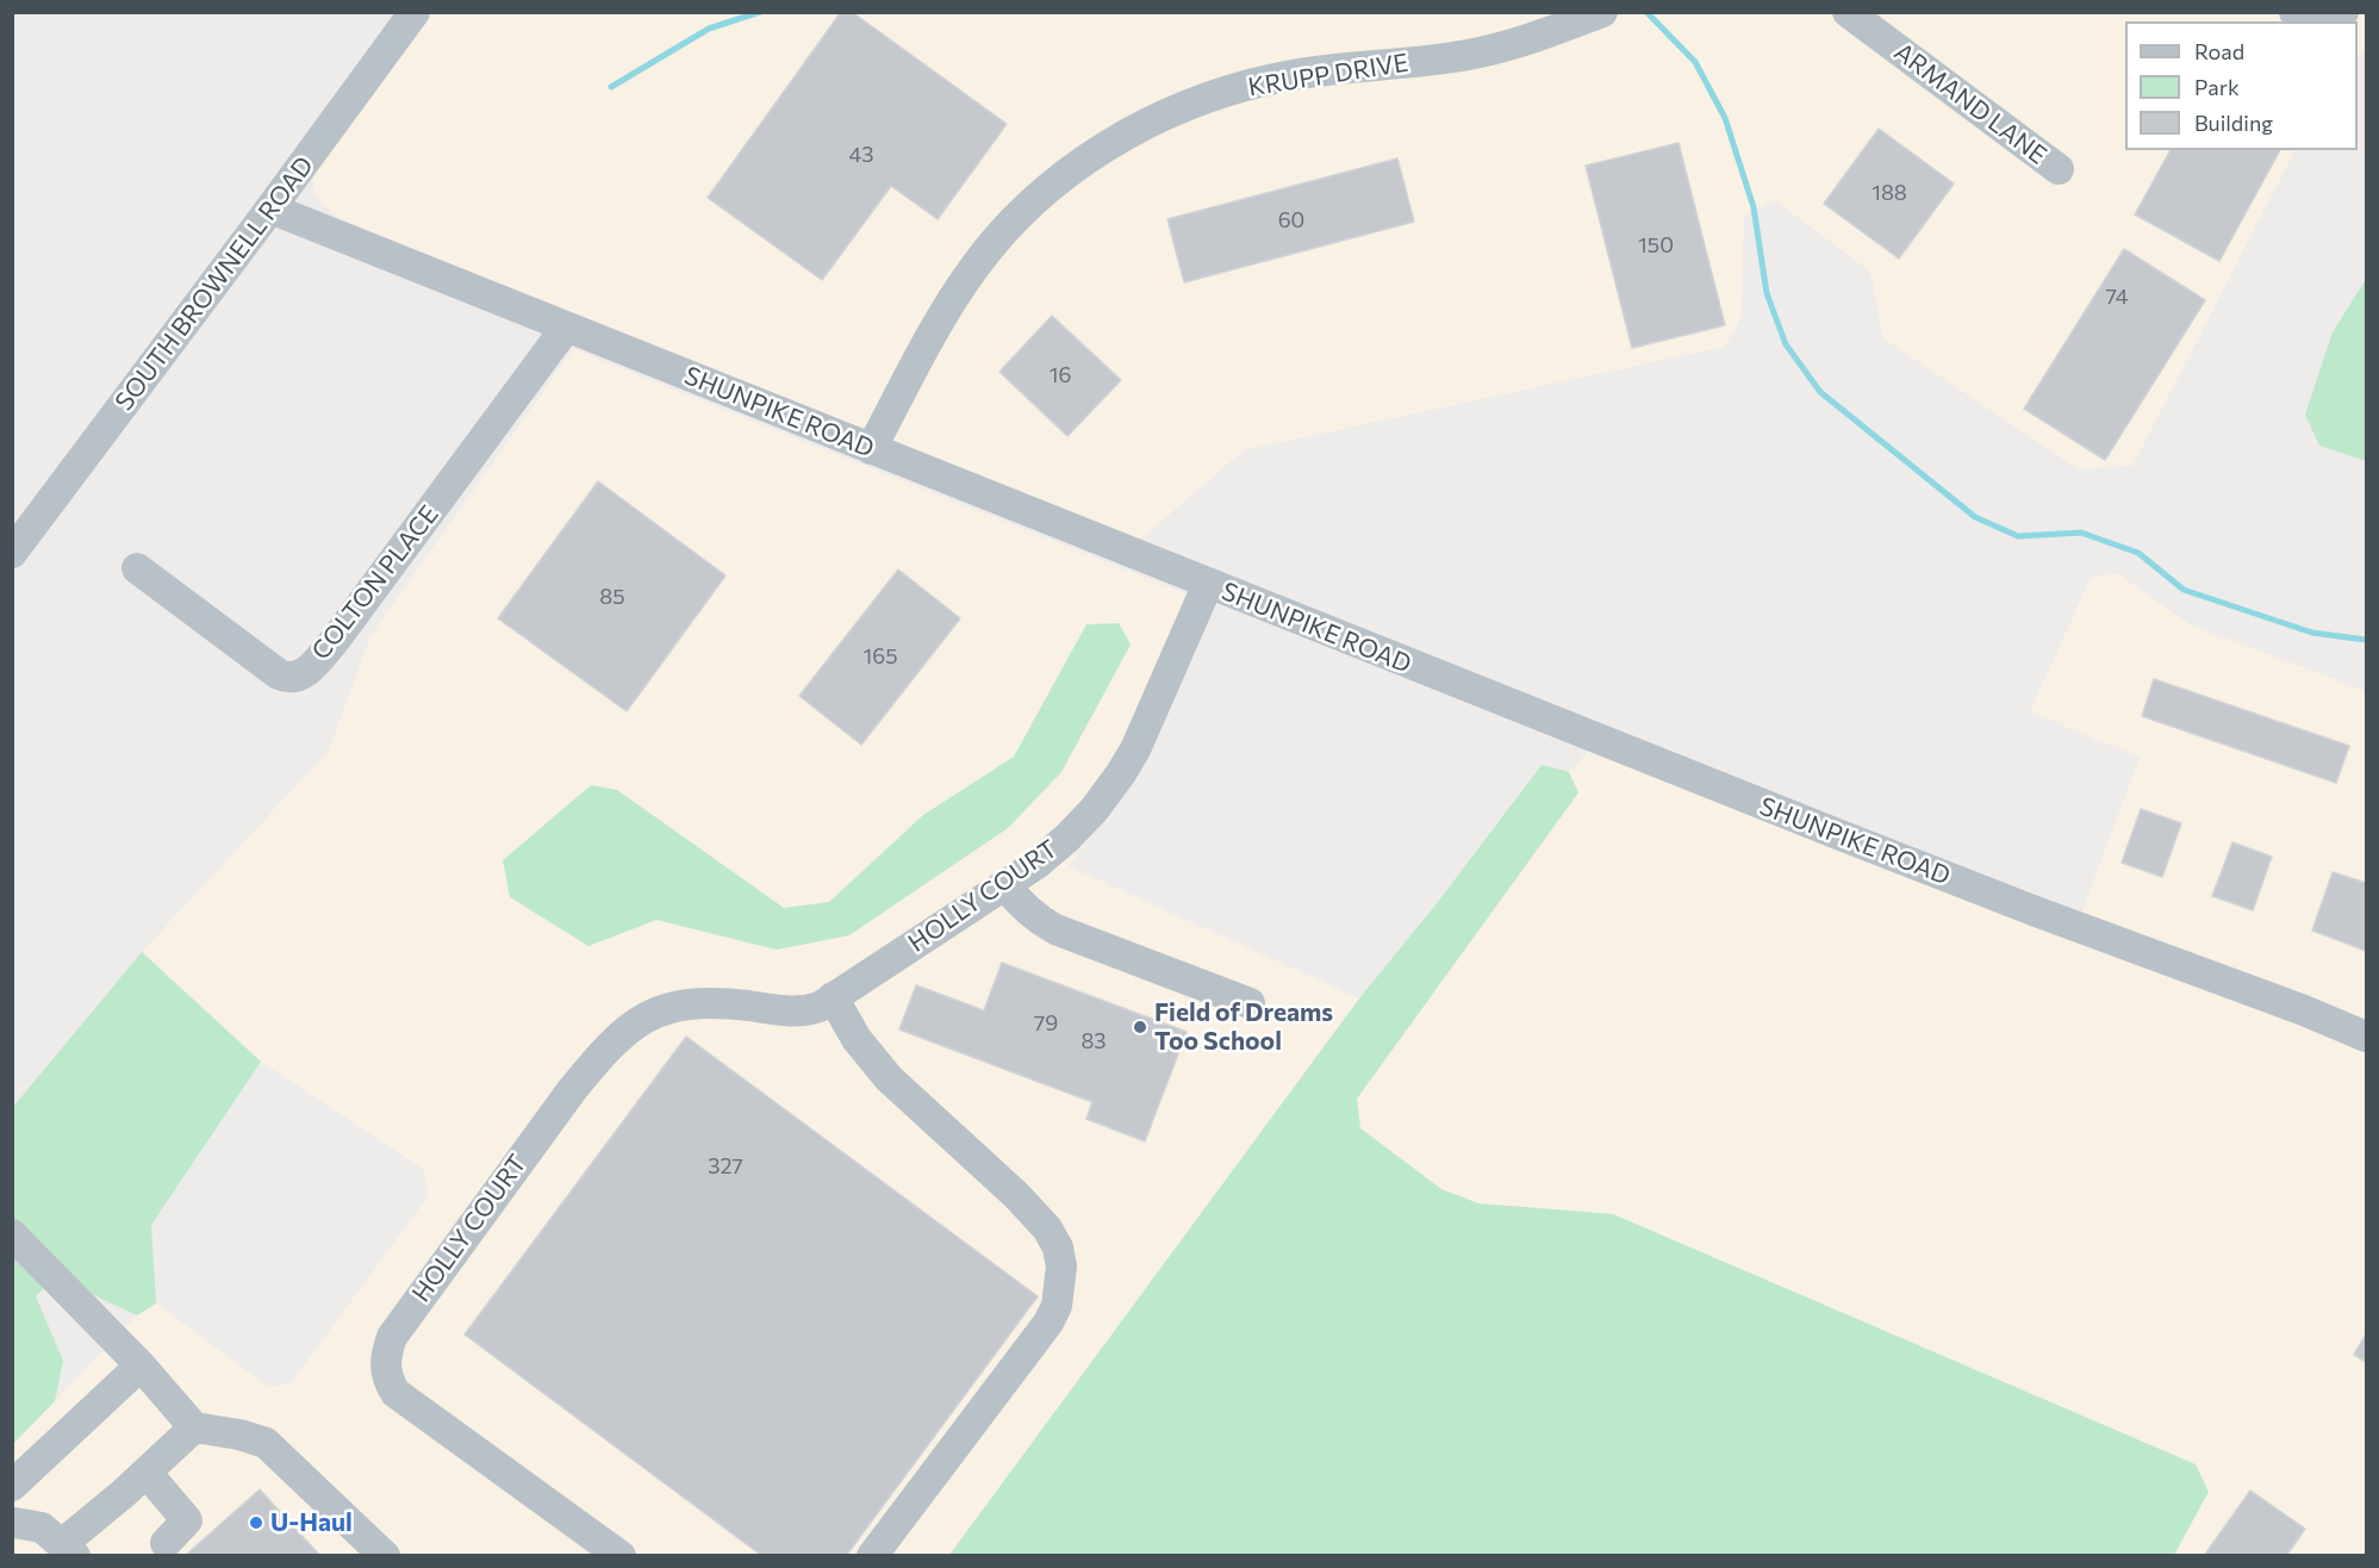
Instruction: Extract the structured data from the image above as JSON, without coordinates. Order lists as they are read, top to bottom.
{
  "streets": {
    "street": [
      "KRUPP DRIVE",
      "ARMAND LANE",
      "SOUTH BROWNELL ROAD",
      "SHUNPIKE ROAD",
      "COLTON PLACE",
      "HOLLY COURT"
    ]
  },
  "crossings": [
    ["KRUPP DRIVE", "SHUNPIKE ROAD"],
    ["SOUTH BROWNELL ROAD", "SHUNPIKE ROAD"],
    ["SHUNPIKE ROAD", "COLTON PLACE"],
    ["SHUNPIKE ROAD", "HOLLY COURT"]
  ],
  "places": ["Field of Dreams Too School", "U-Haul"],
  "house_numbers": [
    "43",
    "188",
    "60",
    "150",
    "74",
    "16",
    "85",
    "165",
    "79",
    "83",
    "327"
  ],
  "legend": ["Road", "Park", "Building"]
}
